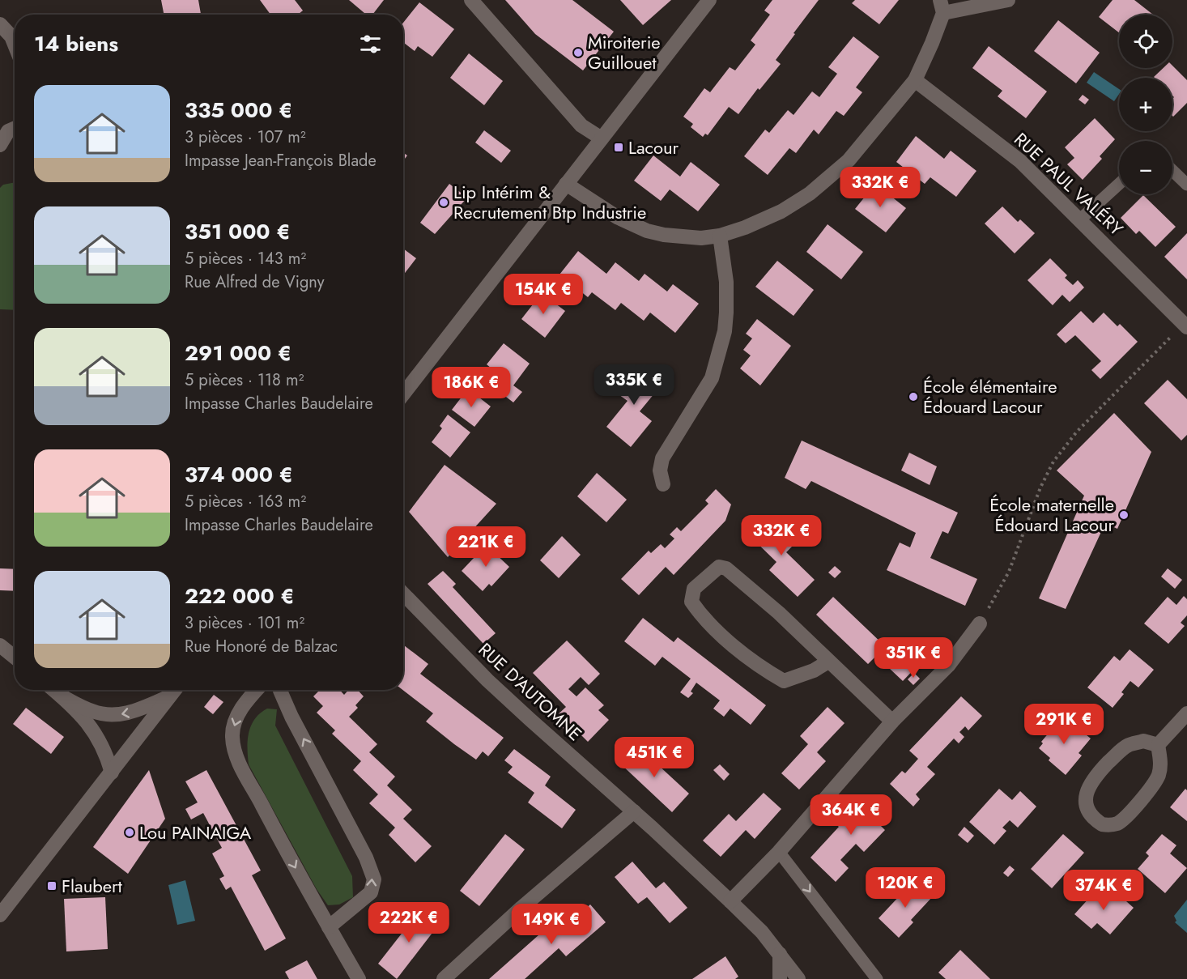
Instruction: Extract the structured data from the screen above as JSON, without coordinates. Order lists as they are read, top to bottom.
{
  "streets": {
    "street": ["RUE PAUL VALÉRY", "RUE D'AUTOMNE"]
  },
  "places": {
    "other": [
      "Miroiterie Guillouet",
      "Lip Intérim & Recrutement Btp Industrie",
      "École élémentaire Édouard Lacour",
      "École maternelle Édouard Lacour",
      "Lou PAINAIGA"
    ],
    "transit": ["Lacour", "Flaubert"]
  },
  "page": {
    "map_buttons": ["+", "−"],
    "heading": "14 biens",
    "list": [
      {
        "name": "335 000 €",
        "note": "3 pièces · 107 m² · Impasse Jean-François Blade"
      },
      {
        "name": "351 000 €",
        "note": "5 pièces · 143 m² · Rue Alfred de Vigny"
      },
      {
        "name": "291 000 €",
        "note": "5 pièces · 118 m² · Impasse Charles Baudelaire"
      },
      {
        "name": "374 000 €",
        "note": "5 pièces · 163 m² · Impasse Charles Baudelaire"
      },
      {
        "name": "222 000 €",
        "note": "3 pièces · 101 m² · Rue Honoré de Balzac"
      }
    ],
    "price": [
      "332K €",
      "154K €",
      "335K €",
      "186K €",
      "332K €",
      "221K €",
      "351K €",
      "291K €",
      "451K €",
      "364K €",
      "120K €",
      "374K €",
      "222K €",
      "149K €"
    ]
  }
}
